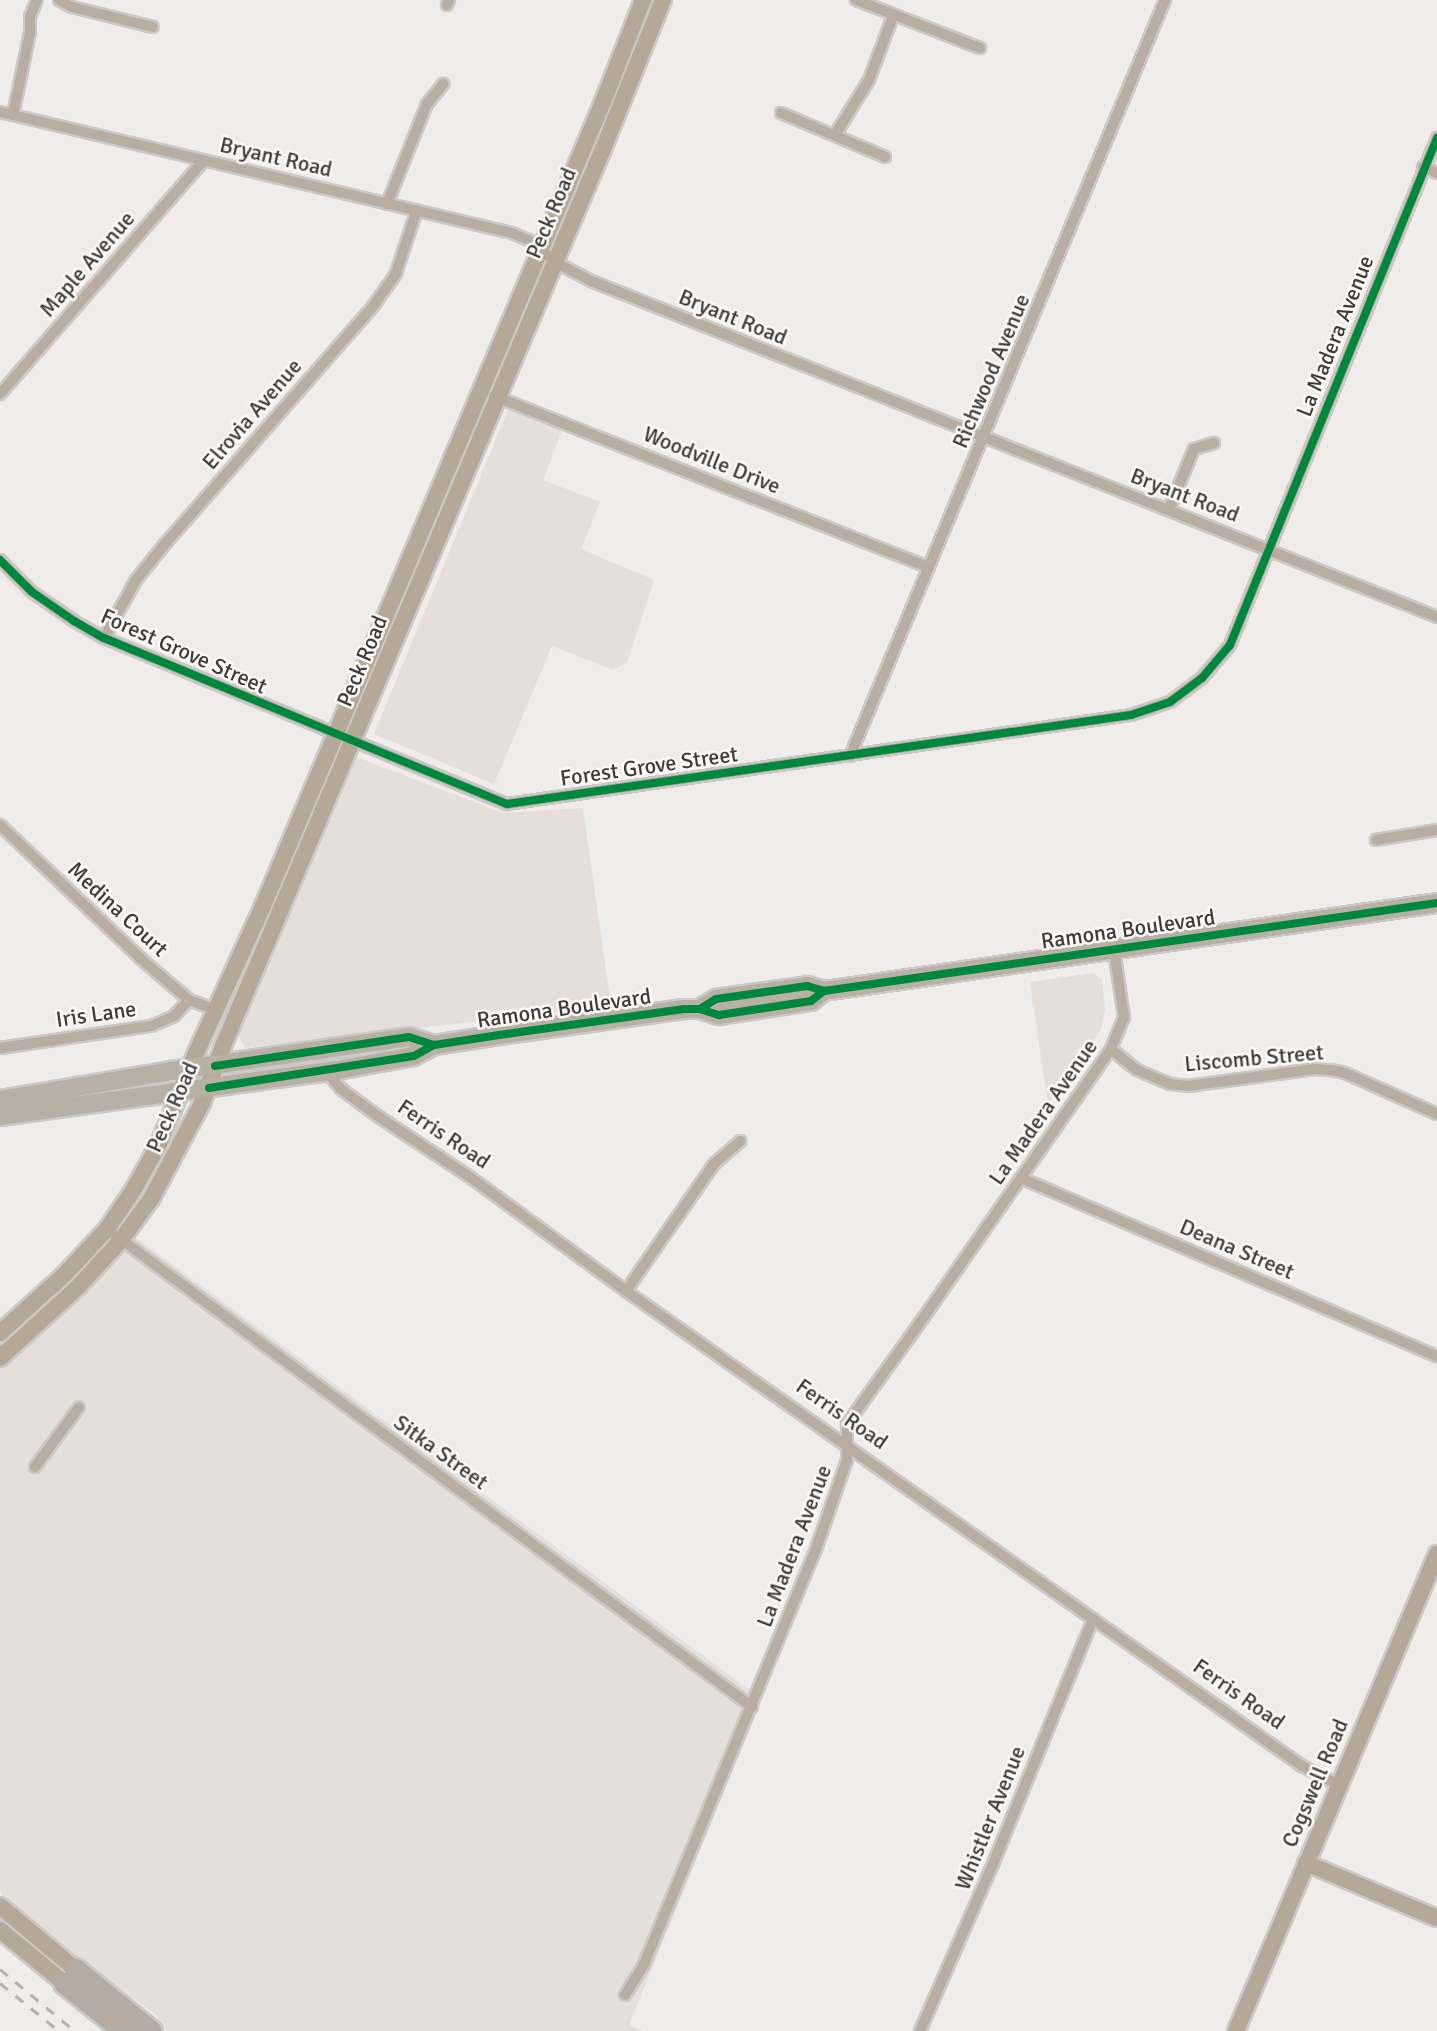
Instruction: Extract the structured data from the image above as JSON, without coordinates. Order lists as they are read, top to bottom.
{
  "streets": {
    "main road": ["Peck Road", "Ramona Boulevard", "Cogswell Road"],
    "street": [
      "Bryant Road",
      "Maple Avenue",
      "La Madera Avenue",
      "Richwood Avenue",
      "Elrovia Avenue",
      "Woodville Drive",
      "Forest Grove Street",
      "Medina Court",
      "Iris Lane",
      "Liscomb Street",
      "Ferris Road",
      "Deana Street",
      "Sitka Street",
      "Whistler Avenue"
    ]
  },
  "crossings": [
    ["Bryant Road", "Peck Road"],
    ["Bryant Road", "Maple Avenue"],
    ["Bryant Road", "La Madera Avenue"],
    ["Bryant Road", "Richwood Avenue"],
    ["Bryant Road", "Elrovia Avenue"],
    ["Bryant Road", "Forest Grove Street"],
    ["Peck Road", "Woodville Drive"],
    ["Peck Road", "Forest Grove Street"],
    ["Peck Road", "Medina Court"],
    ["Peck Road", "Ramona Boulevard"],
    ["Peck Road", "Sitka Street"],
    ["La Madera Avenue", "Forest Grove Street"],
    ["La Madera Avenue", "Ramona Boulevard"],
    ["La Madera Avenue", "Liscomb Street"],
    ["La Madera Avenue", "Ferris Road"],
    ["La Madera Avenue", "Deana Street"],
    ["La Madera Avenue", "Sitka Street"],
    ["Richwood Avenue", "Woodville Drive"],
    ["Richwood Avenue", "Forest Grove Street"],
    ["Elrovia Avenue", "Forest Grove Street"],
    ["Medina Court", "Iris Lane"],
    ["Ramona Boulevard", "Ferris Road"],
    ["Ferris Road", "Cogswell Road"],
    ["Ferris Road", "Whistler Avenue"]
  ]
}
